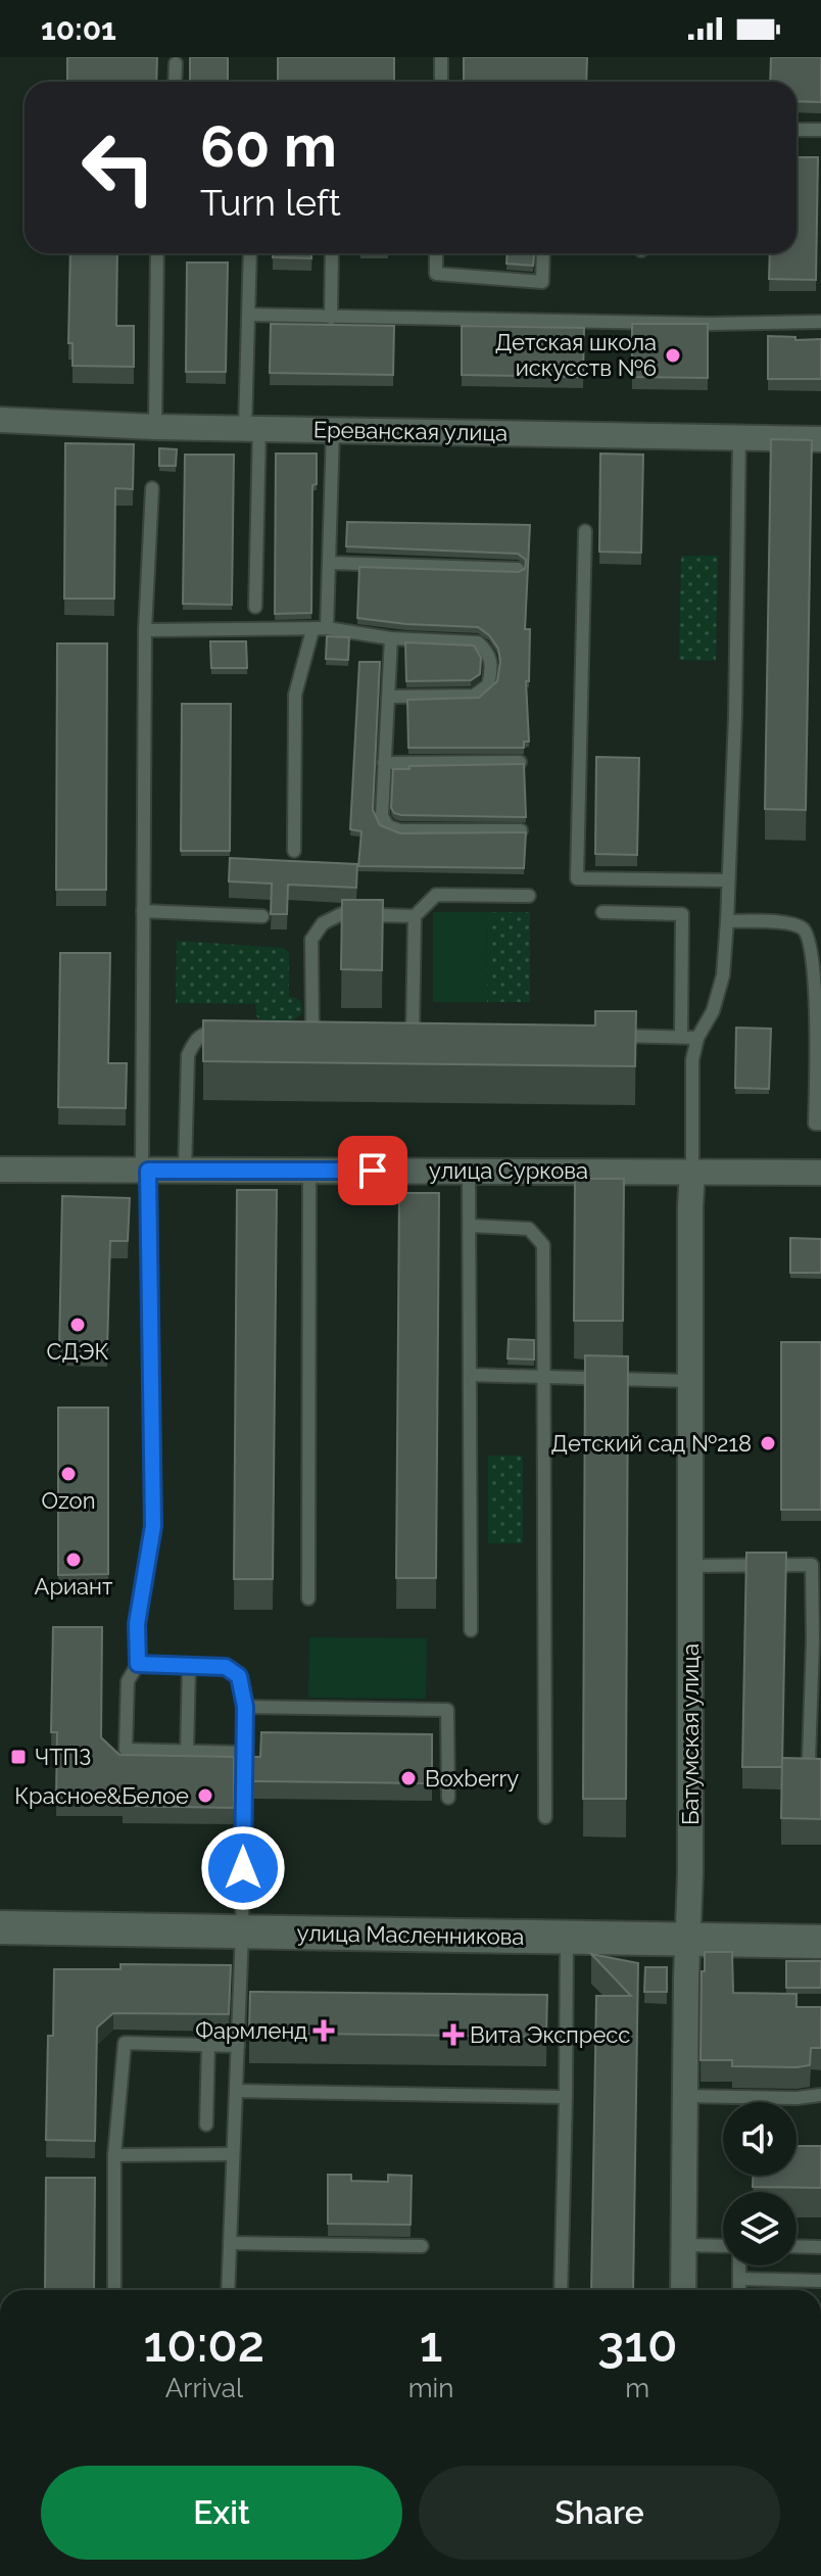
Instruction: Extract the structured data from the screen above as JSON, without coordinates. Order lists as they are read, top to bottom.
{
  "streets": {
    "street": [
      "Ереванская улица",
      "улица Суркова",
      "Батумская улица",
      "улица Масленникова"
    ]
  },
  "crossings": [
    ["улица Суркова", "Батумская улица"],
    ["Батумская улица", "улица Масленникова"]
  ],
  "places": {
    "other": [
      "Детская школа искусств №6",
      "СДЭК",
      "Детский сад №218",
      "Ozon",
      "Ариант",
      "Boxberry",
      "Красное&Белое"
    ],
    "transit": ["ЧТПЗ"],
    "health": ["Фармленд", "Вита Экспресс"]
  },
  "page": {
    "status": "10:01",
    "turn": ["60 m", "Turn left"],
    "eta": [
      "10:02",
      "Arrival",
      "1",
      "min",
      "310",
      "m"
    ],
    "buttons": ["Exit", "Share"]
  }
}
